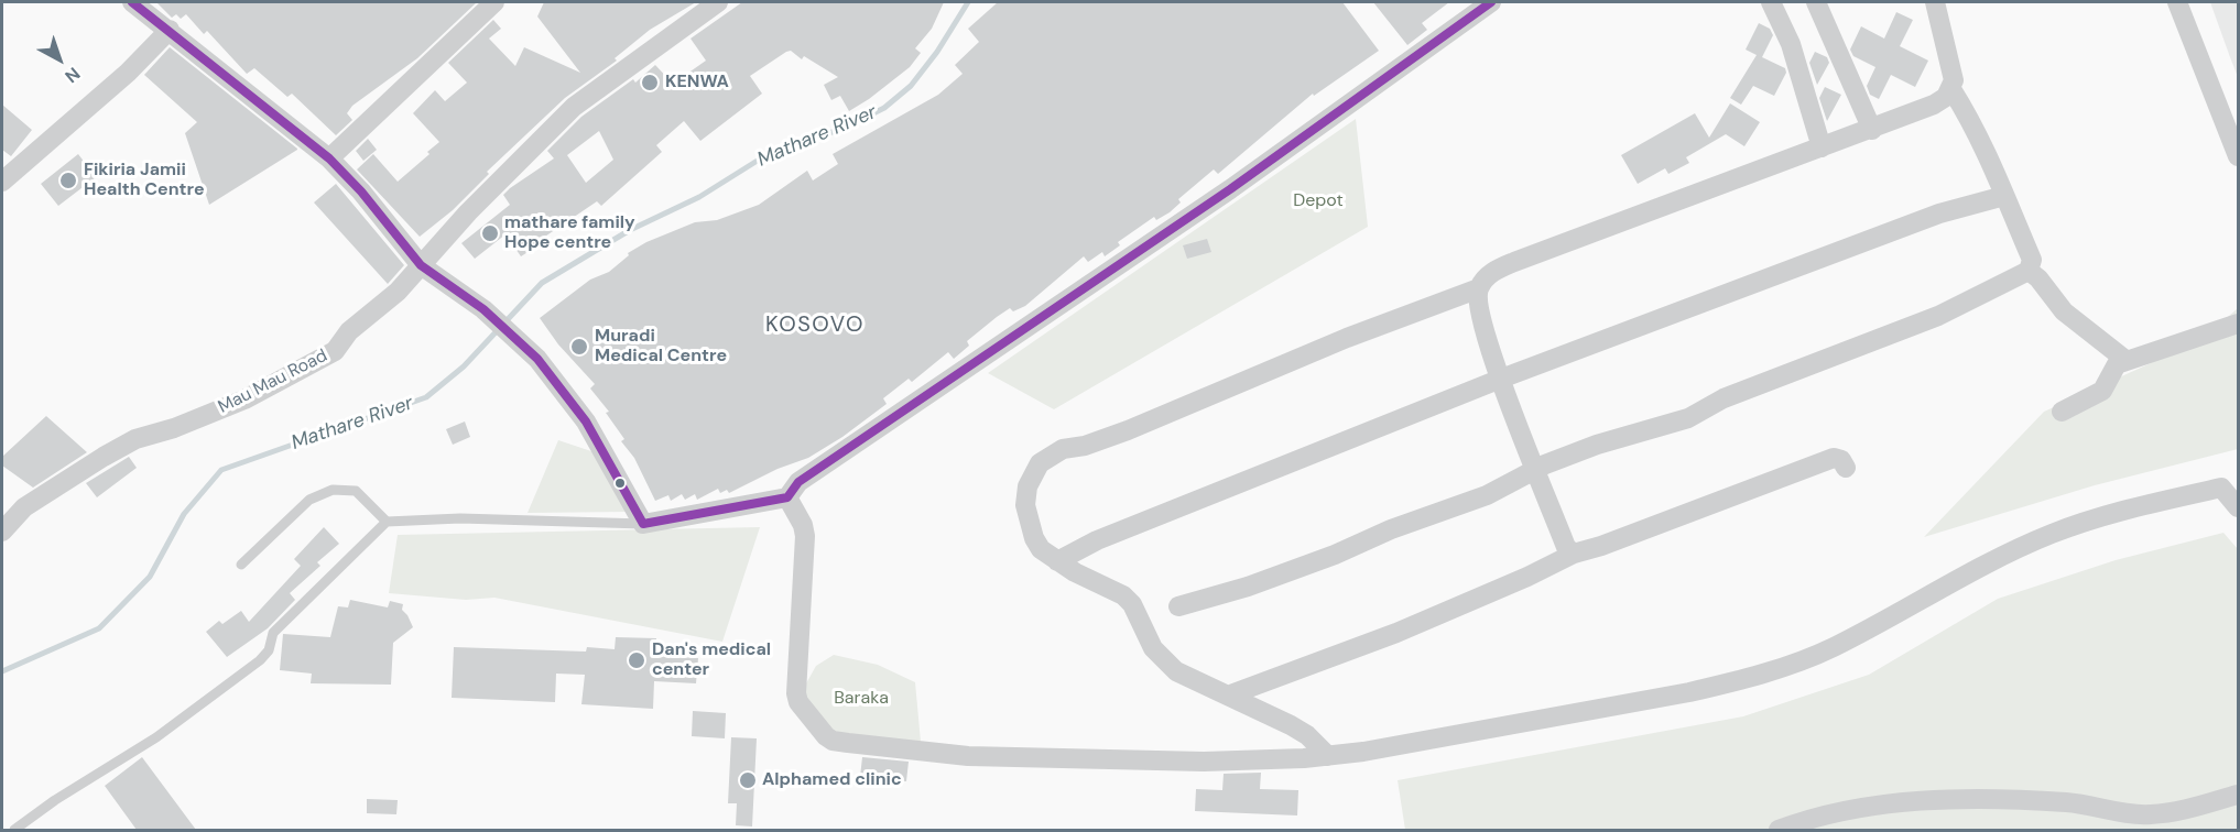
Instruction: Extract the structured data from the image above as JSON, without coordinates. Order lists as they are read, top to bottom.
{
  "streets": {
    "street": ["Mau Mau Road"]
  },
  "districts": ["KOSOVO"],
  "water": ["Mathare River"],
  "parks": ["Depot", "Baraka"],
  "places": [
    "KENWA",
    "Fikiria Jamii Health Centre",
    "mathare family Hope centre",
    "Muradi Medical Centre",
    "Dan's medical center",
    "Alphamed clinic"
  ],
  "north": "bottom right"
}
